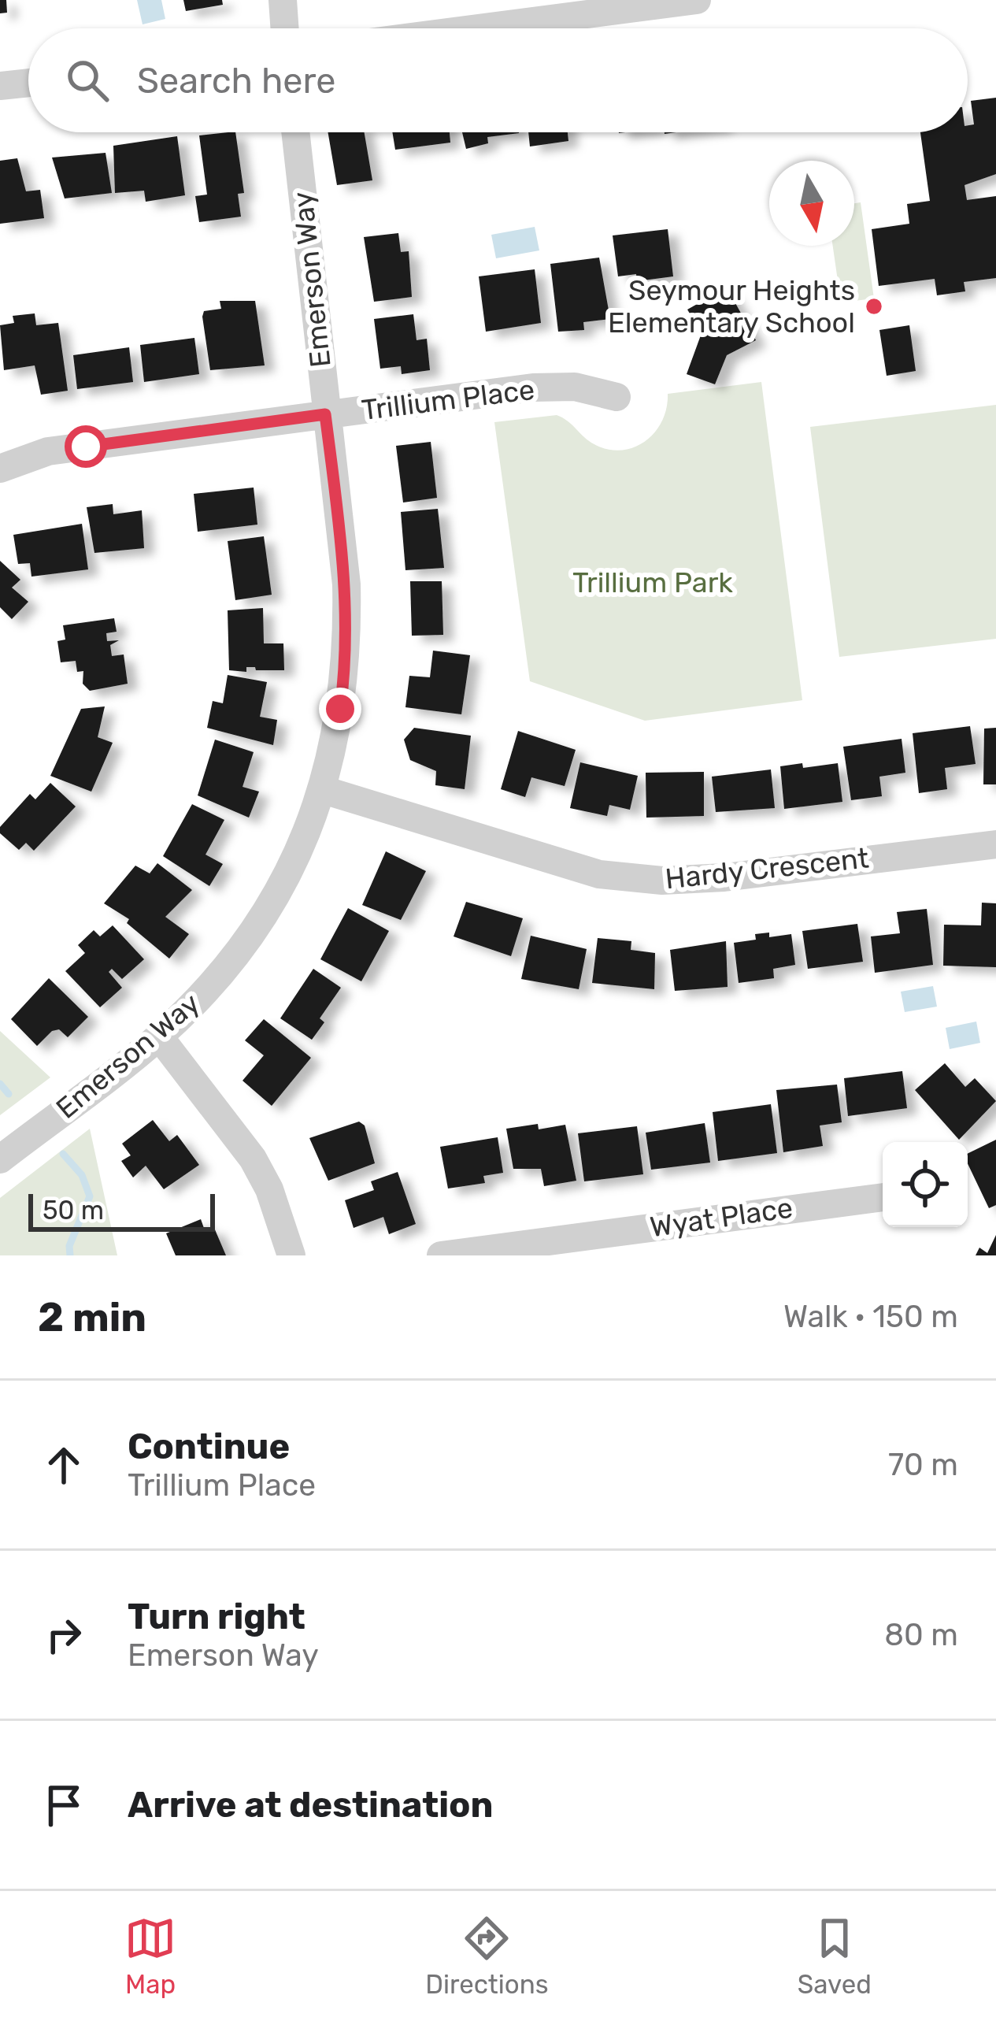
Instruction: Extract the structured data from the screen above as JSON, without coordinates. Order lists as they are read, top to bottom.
{
  "streets": {
    "street": [
      "Emerson Way",
      "Trillium Place",
      "Hardy Crescent",
      "Wyat Place"
    ]
  },
  "crossings": [
    ["Emerson Way", "Trillium Place"],
    ["Emerson Way", "Hardy Crescent"]
  ],
  "parks": ["Trillium Park"],
  "places": ["Seymour Heights Elementary School"],
  "scale_bar": "50 m",
  "north": "bottom",
  "page": {
    "search": "Search here",
    "scale": "50 m",
    "heading": ["2 min", "Walk · 150 m"],
    "list": [
      ["Continue", "Trillium Place", "70 m"],
      ["Turn right", "Emerson Way", "80 m"],
      "Arrive at destination"
    ],
    "nav": ["Map", "Directions", "Saved"]
  }
}
